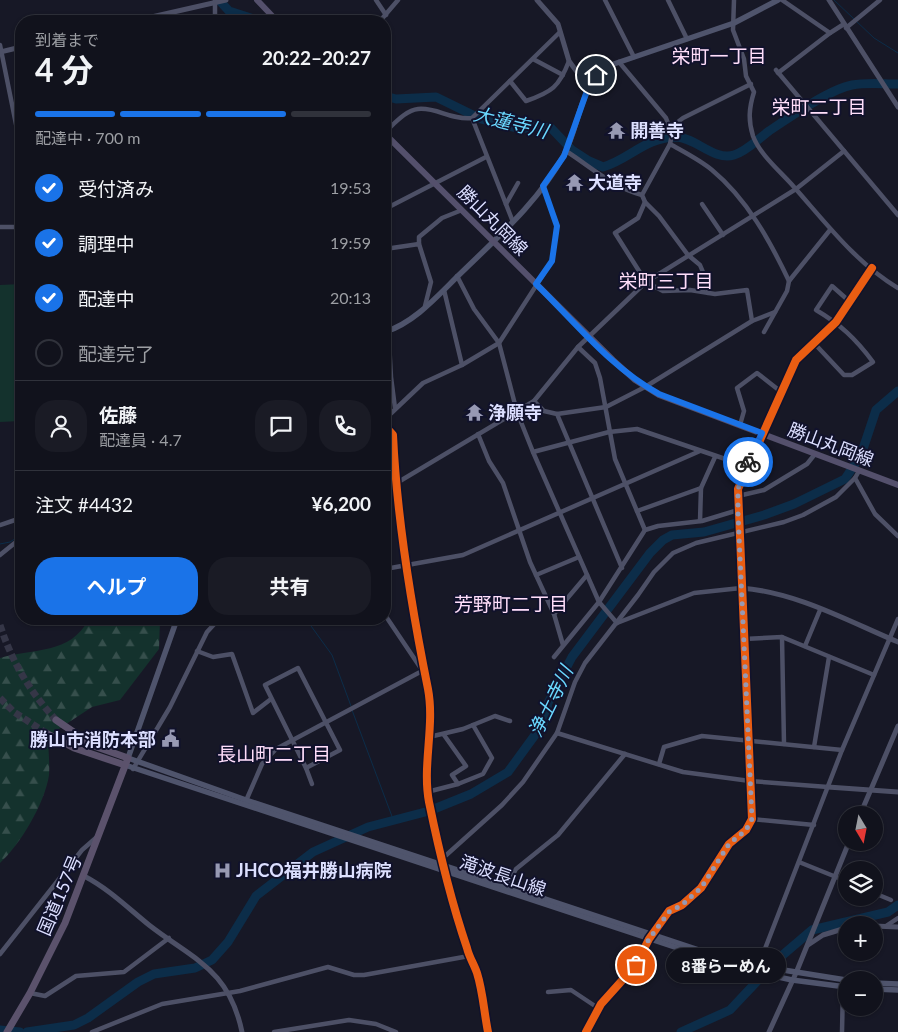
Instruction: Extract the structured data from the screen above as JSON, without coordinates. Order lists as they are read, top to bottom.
{
  "streets": {
    "highway": ["国道157号"],
    "main road": ["勝山丸岡線", "滝波長山線"]
  },
  "crossings": [
    ["滝波長山線", "国道157号"]
  ],
  "districts": [
    "栄町一丁目",
    "栄町二丁目",
    "栄町三丁目",
    "芳野町二丁目",
    "長山町二丁目"
  ],
  "water": ["大蓮寺川", "浄土寺川"],
  "places": {
    "temple": ["開善寺", "大道寺", "浄願寺"],
    "public building": ["勝山市消防本部"],
    "hospital": ["JHCO福井勝山病院"],
    "other": ["8番らーめん"]
  },
  "north": "bottom",
  "page": {
    "heading": ["4 分", "到着まで", "20:22–20:27"],
    "panel": [
      "佐藤",
      "配達員 · 4.7",
      "注文 #4432",
      "¥6,200"
    ],
    "bar": "配達中 · 700 m",
    "list": [
      ["受付済み", "19:53"],
      ["調理中", "19:59"],
      ["配達中", "20:13"],
      "配達完了"
    ],
    "buttons": ["ヘルプ", "共有"],
    "map_buttons": ["+", "−"],
    "bubble": "8番らーめん"
  }
}
